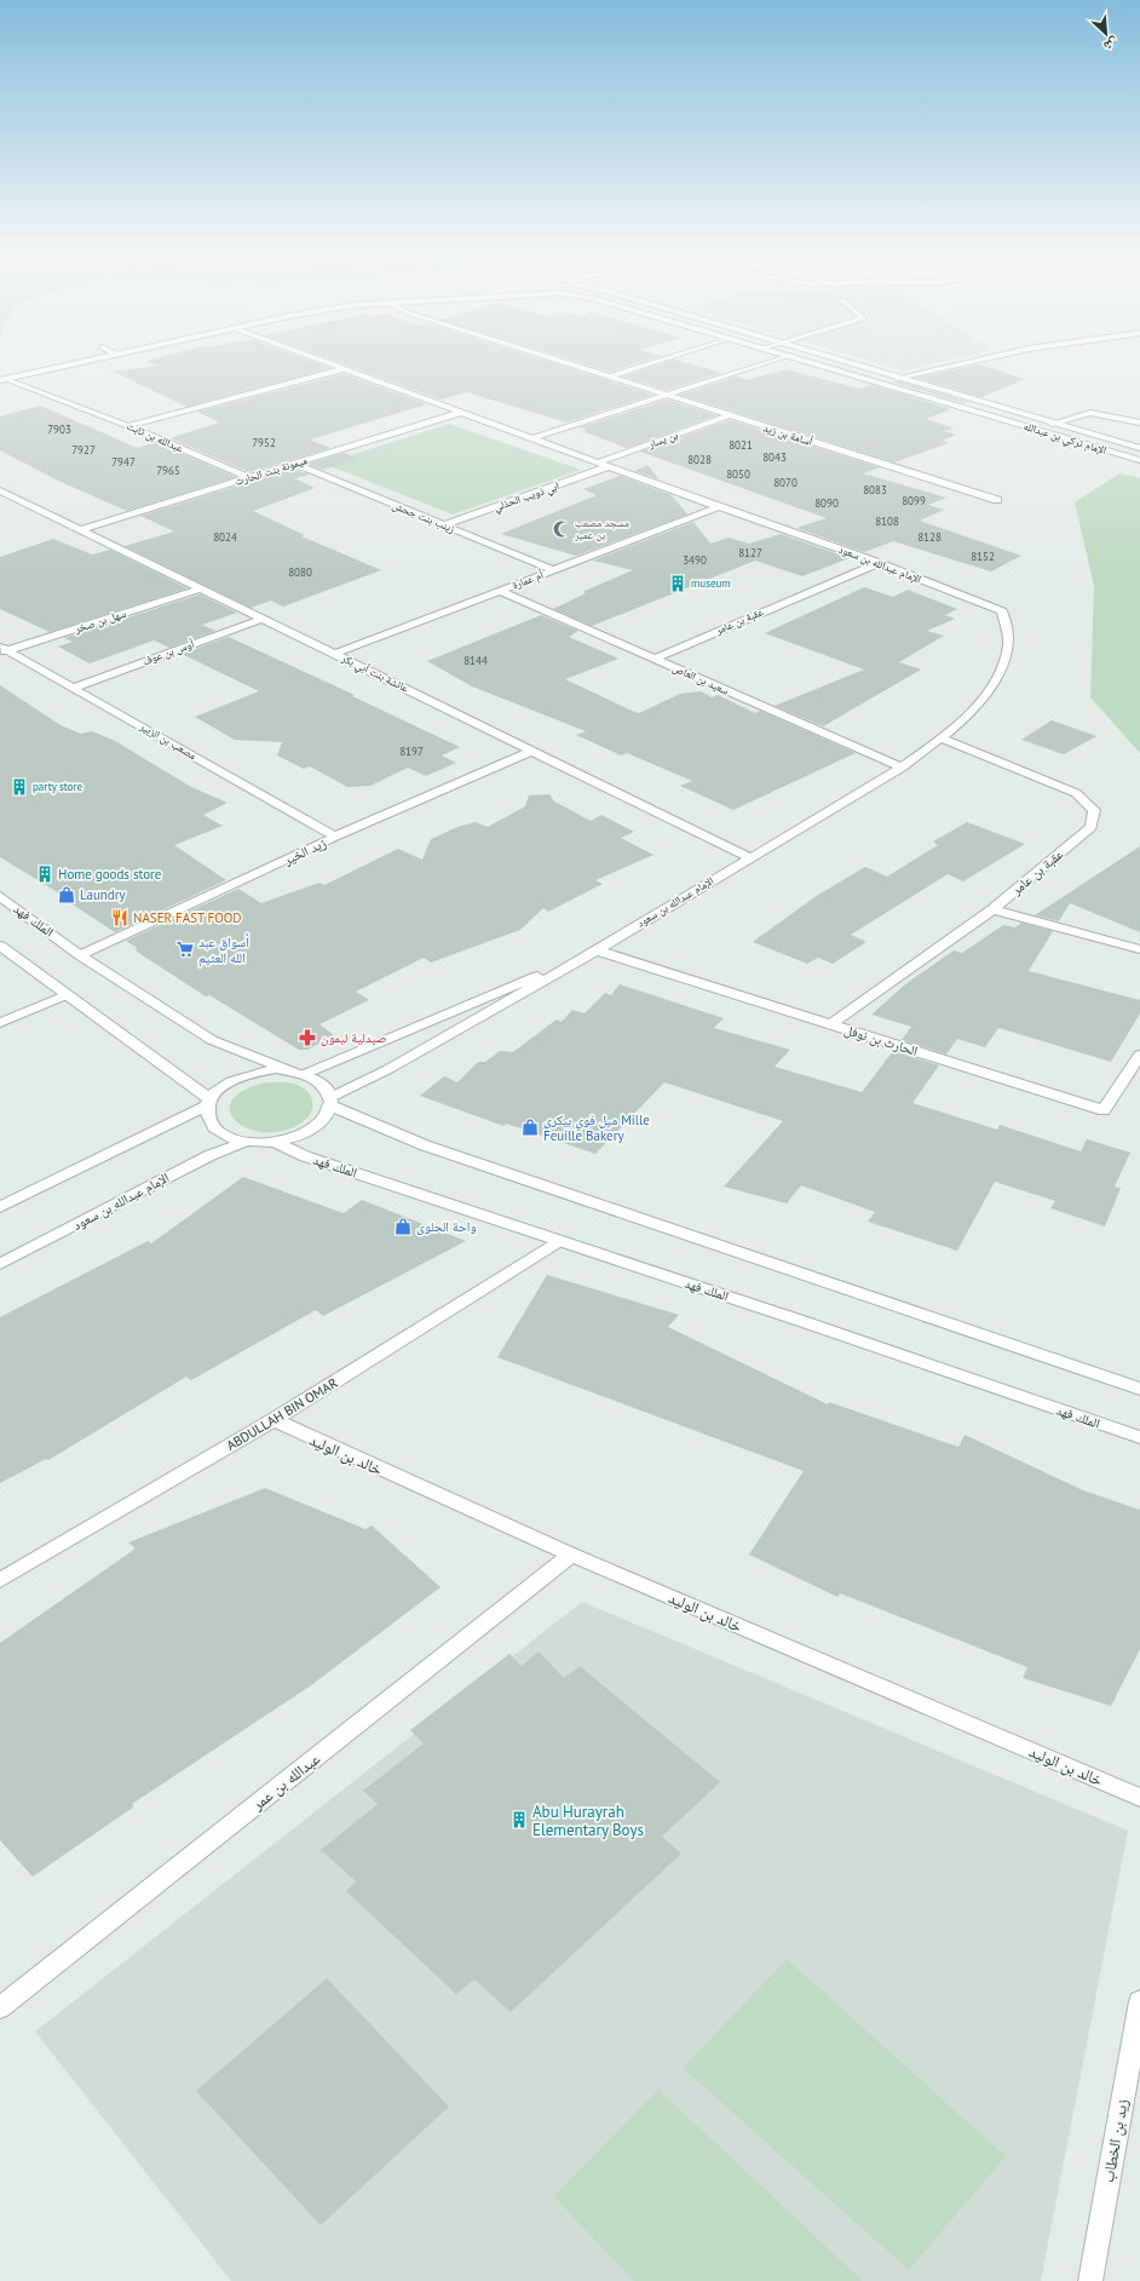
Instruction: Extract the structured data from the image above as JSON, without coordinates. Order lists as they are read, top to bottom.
{
  "streets": {
    "street": [
      "أسامة بن زيد",
      "عبدالله بن ثابت",
      "الإمام تركي بن عبدالله",
      "بن يسار",
      "ميمونة بنت الحارث",
      "ابي ذويب الحذلي",
      "زينب بنت جحش",
      "الإمام عبدالله بن سعود",
      "أم عمارة",
      "سهل بن صخر",
      "عقبة بن عامر",
      "أوس بن عوف",
      "عائشة بنت أبي بكر",
      "سعيد بن العاص",
      "مصعب بن الزبير",
      "زيد الخير",
      "الملك فهد",
      "الحارث بن نوفل",
      "ABDULLAH BIN OMAR",
      "خالد بن الوليد",
      "عبدالله بن عمر",
      "زيد بن الخطاب"
    ]
  },
  "crossings": [
    ["أسامة بن زيد", "بن يسار"],
    ["عبدالله بن ثابت", "الإمام تركي بن عبدالله"],
    ["عبدالله بن ثابت", "ميمونة بنت الحارث"],
    ["بن يسار", "الإمام عبدالله بن سعود"],
    ["ميمونة بنت الحارث", "زينب بنت جحش"],
    ["ميمونة بنت الحارث", "الإمام عبدالله بن سعود"],
    ["ميمونة بنت الحارث", "عائشة بنت أبي بكر"],
    ["ابي ذويب الحذلي", "زينب بنت جحش"],
    ["ابي ذويب الحذلي", "الإمام عبدالله بن سعود"],
    ["زينب بنت جحش", "أم عمارة"],
    ["الإمام عبدالله بن سعود", "أم عمارة"],
    ["الإمام عبدالله بن سعود", "عقبة بن عامر"],
    ["الإمام عبدالله بن سعود", "عائشة بنت أبي بكر"],
    ["الإمام عبدالله بن سعود", "سعيد بن العاص"],
    ["الإمام عبدالله بن سعود", "الملك فهد"],
    ["الإمام عبدالله بن سعود", "الحارث بن نوفل"],
    ["أم عمارة", "عائشة بنت أبي بكر"],
    ["أم عمارة", "سعيد بن العاص"],
    ["سهل بن صخر", "عائشة بنت أبي بكر"],
    ["سهل بن صخر", "مصعب بن الزبير"],
    ["عقبة بن عامر", "سعيد بن العاص"],
    ["عقبة بن عامر", "الحارث بن نوفل"],
    ["أوس بن عوف", "عائشة بنت أبي بكر"],
    ["أوس بن عوف", "مصعب بن الزبير"],
    ["عائشة بنت أبي بكر", "زيد الخير"],
    ["مصعب بن الزبير", "زيد الخير"],
    ["زيد الخير", "الملك فهد"],
    ["الملك فهد", "ABDULLAH BIN OMAR"],
    ["ABDULLAH BIN OMAR", "خالد بن الوليد"],
    ["خالد بن الوليد", "عبدالله بن عمر"]
  ],
  "places": {
    "mosque": ["مسجد مصعب بن عمير"],
    "building": [
      "museum",
      "party store",
      "Home goods store",
      "Abu Hurayrah Elementary Boys"
    ],
    "shop": ["Laundry", "ميل فوي بيكري Mille Feuille Bakery", "واحة الحلوى"],
    "restaurant": ["NASER FAST FOOD"],
    "supermarket": ["أسواق عبد الله العثيم"],
    "pharmacy": ["صيدلية ليمون"]
  },
  "house_numbers": [
    "7903",
    "7952",
    "8021",
    "7927",
    "8043",
    "8028",
    "7947",
    "7965",
    "8050",
    "8070",
    "8083",
    "8099",
    "8090",
    "8108",
    "8024",
    "8128",
    "8127",
    "8152",
    "3490",
    "8080",
    "8144",
    "8197"
  ],
  "north": "bottom right"
}
